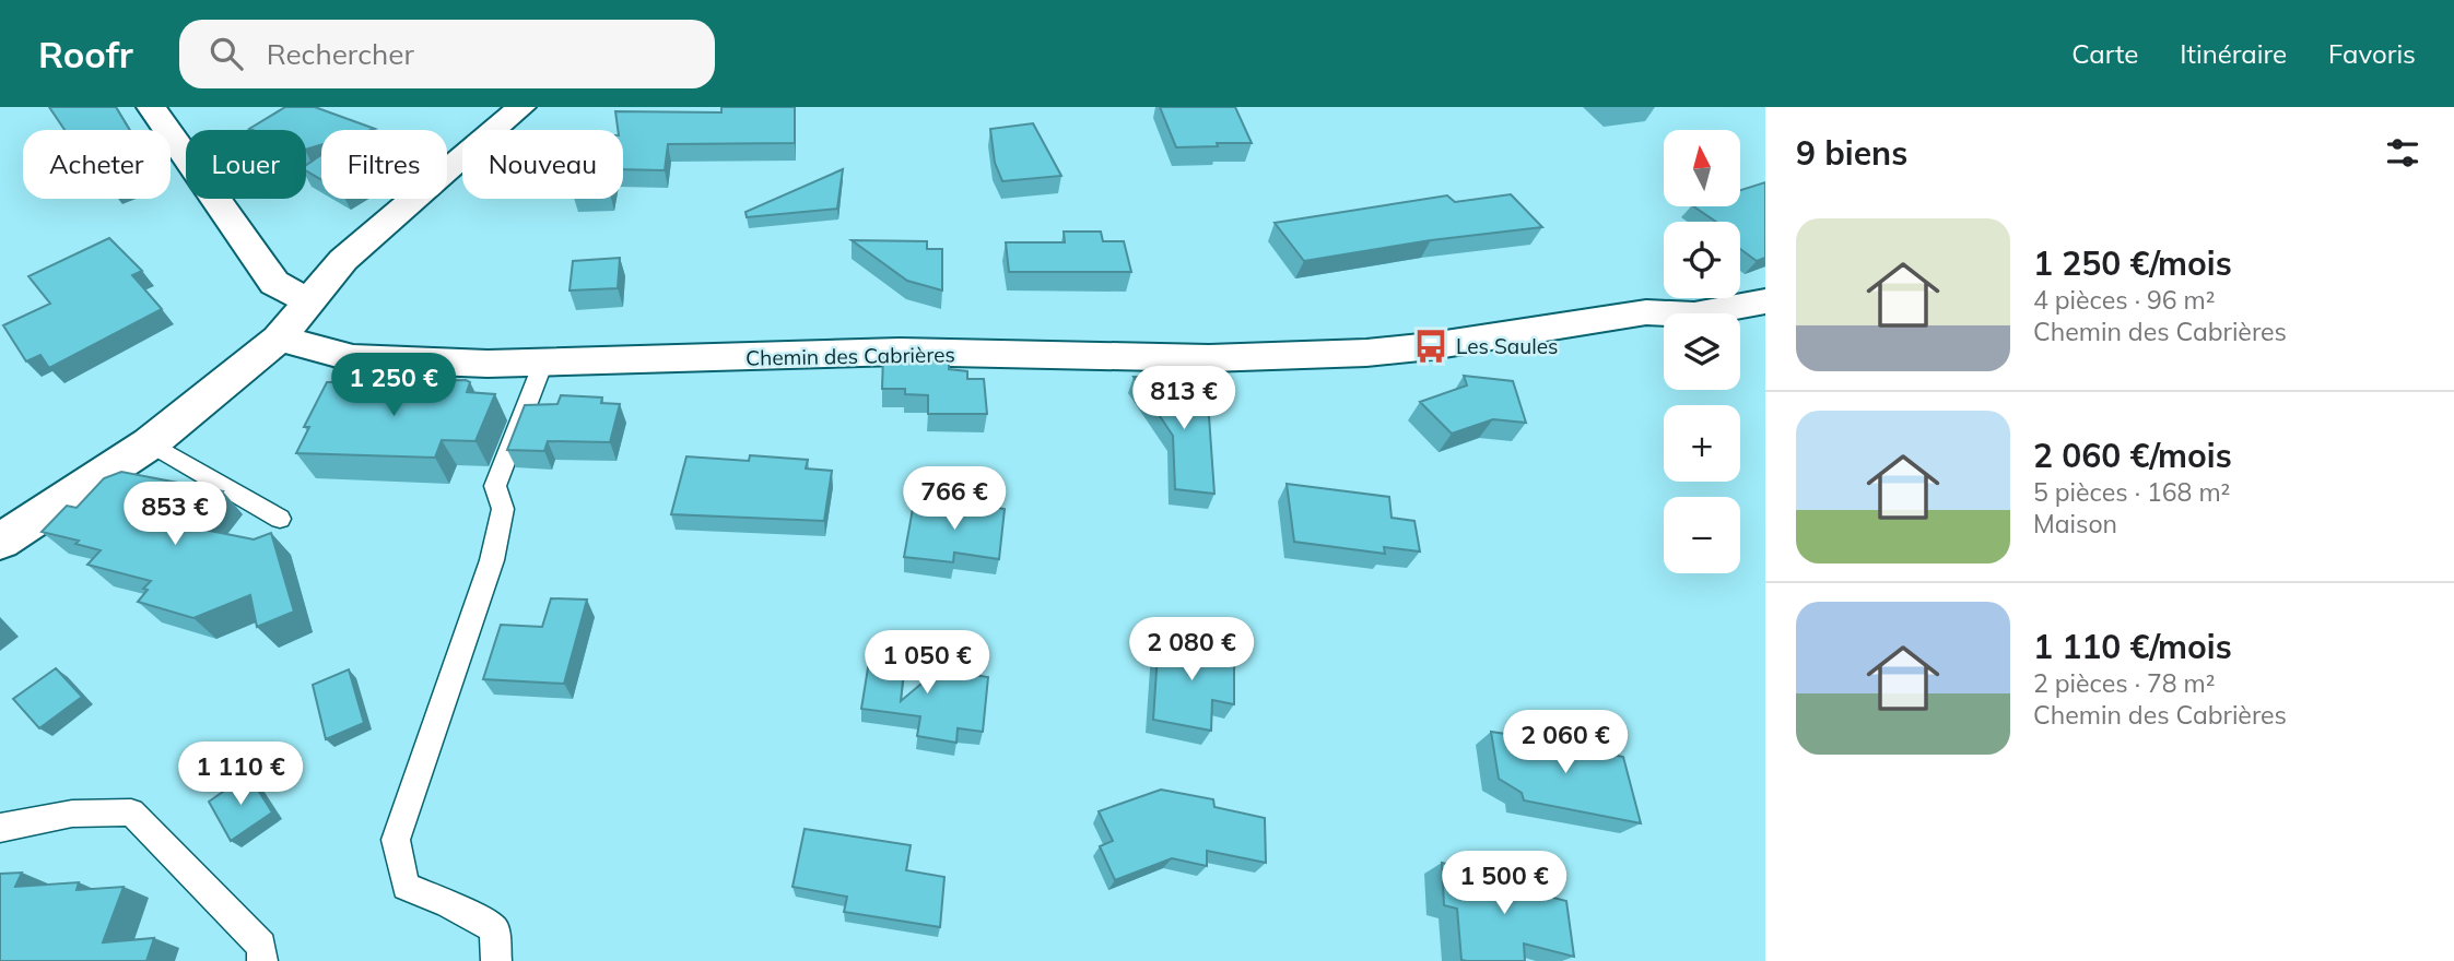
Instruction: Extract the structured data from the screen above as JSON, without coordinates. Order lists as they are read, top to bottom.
{
  "streets": {
    "street": ["Chemin des Cabrières"]
  },
  "places": {
    "bus stop": ["Les Saules"]
  },
  "north": "top",
  "page": {
    "header": "Roofr",
    "search": "Rechercher",
    "nav": ["Carte", "Itinéraire", "Favoris"],
    "heading": "9 biens",
    "map_buttons": ["+", "−"],
    "chip": [
      "Acheter",
      "Louer",
      "Filtres",
      "Nouveau"
    ],
    "list": [
      {
        "name": "1 250 €/mois",
        "note": "4 pièces · 96 m² · Chemin des Cabrières"
      },
      {
        "name": "2 060 €/mois",
        "note": "5 pièces · 168 m² · Maison"
      },
      {
        "name": "1 110 €/mois",
        "note": "2 pièces · 78 m² · Chemin des Cabrières"
      }
    ],
    "price": [
      "1 250 €",
      "813 €",
      "766 €",
      "853 €",
      "2 080 €",
      "1 050 €",
      "2 060 €",
      "1 110 €",
      "1 500 €"
    ]
  }
}
